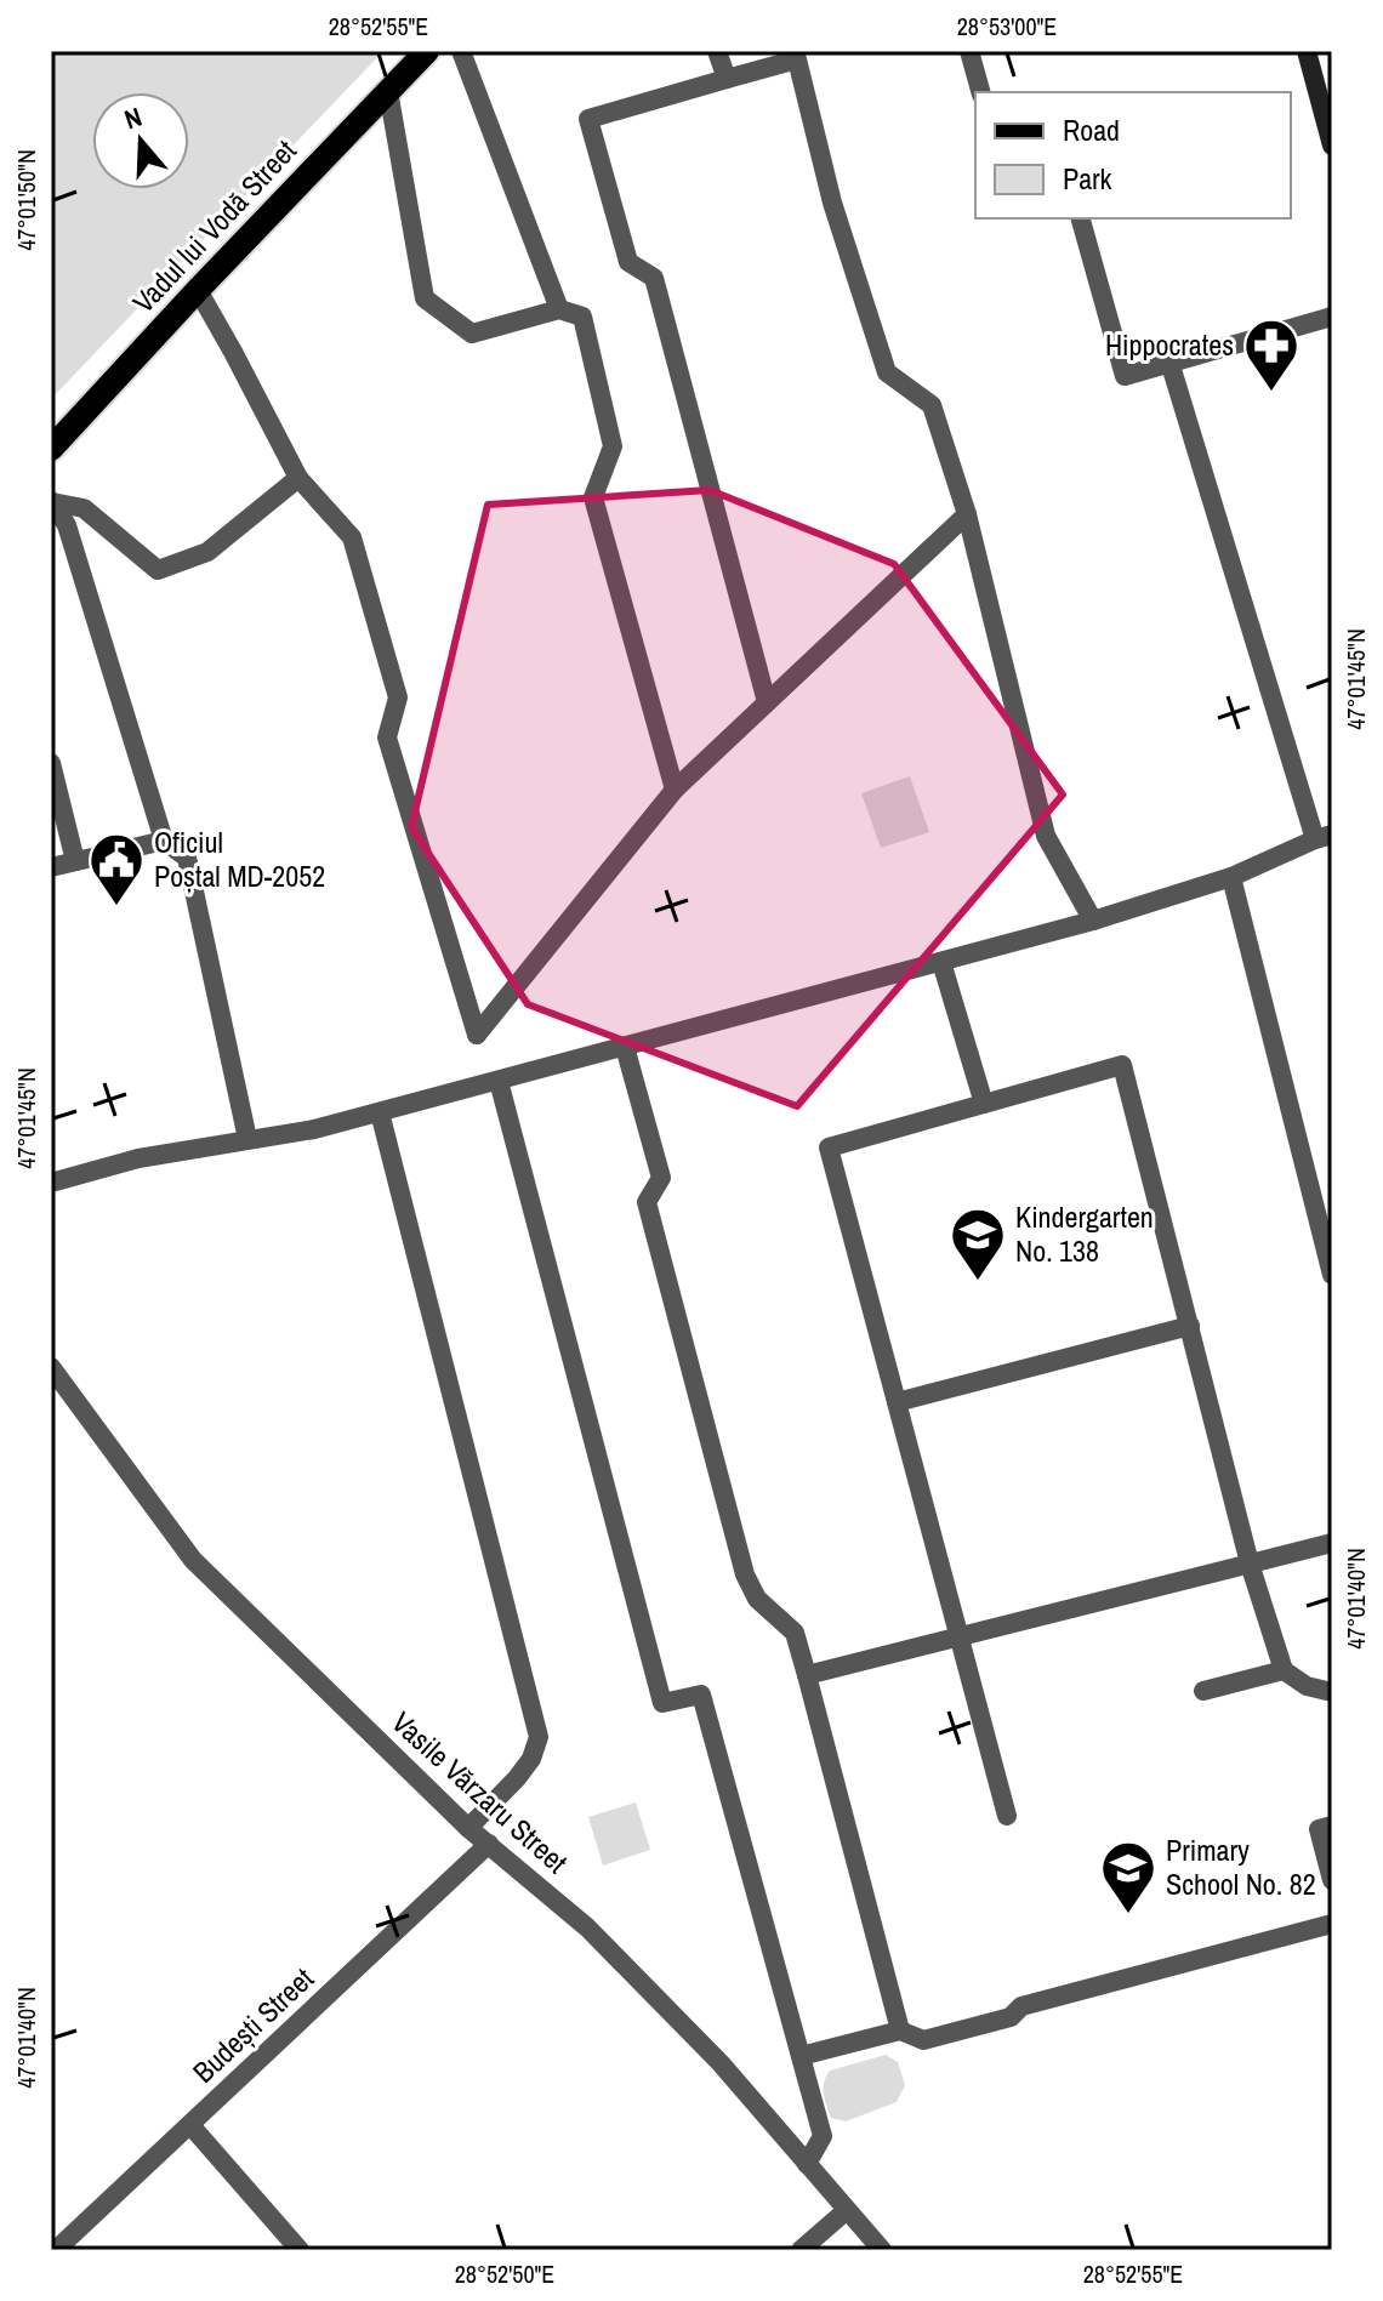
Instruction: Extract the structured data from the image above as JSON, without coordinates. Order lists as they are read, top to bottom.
{
  "streets": {
    "main road": ["Vadul lui Vodă Street"],
    "street": ["Vasile Vărzaru Street", "Budești Street"]
  },
  "crossings": [
    ["Vasile Vărzaru Street", "Budești Street"]
  ],
  "places": {
    "pharmacy": ["Hippocrates"],
    "public building": ["Oficiul Poștal MD-2052"],
    "school or university": ["Kindergarten No. 138", "Primary School No. 82"]
  },
  "legend": ["Road", "Park"],
  "north": "top",
  "coordinates": [
    "28°52'55\"E",
    "28°53'00\"E",
    "47°01'50\"N",
    "47°01'45\"N",
    "47°01'40\"N",
    "28°52'50\"E"
  ]
}
